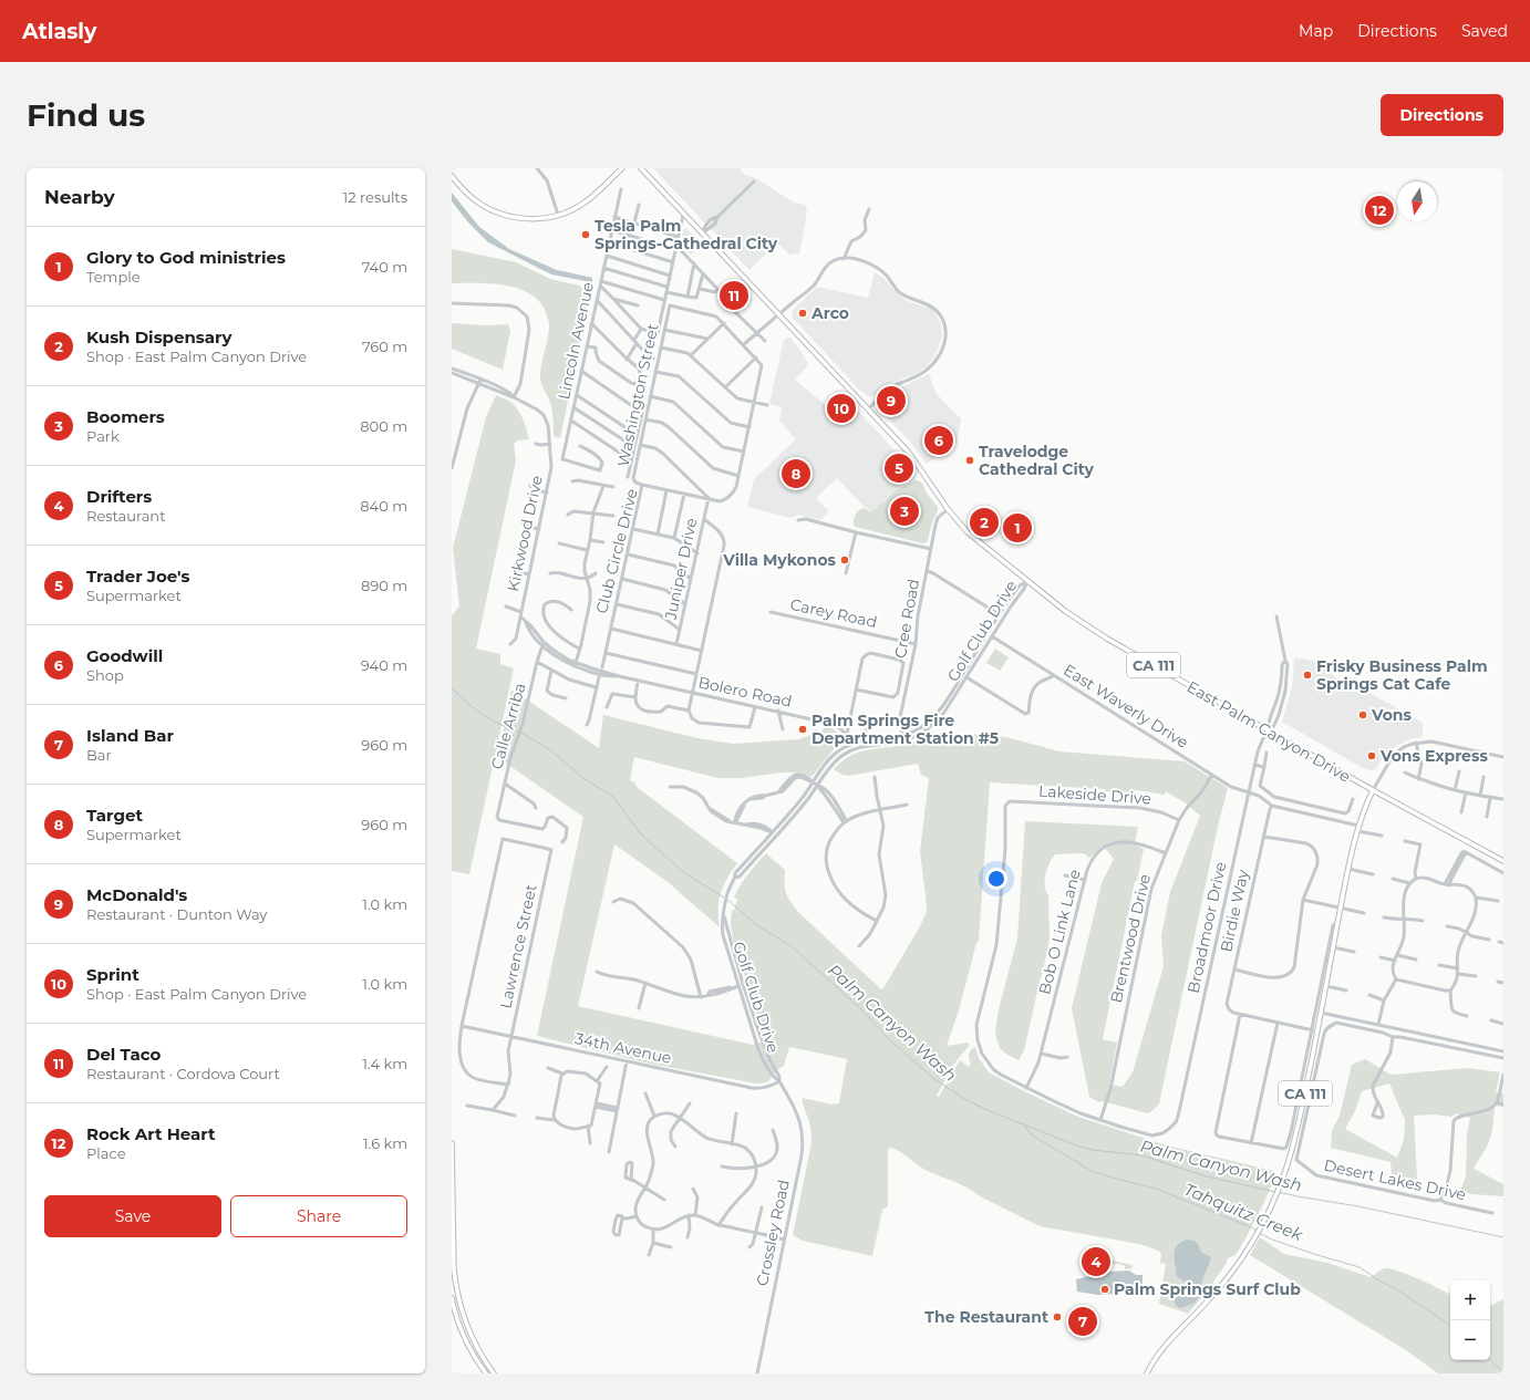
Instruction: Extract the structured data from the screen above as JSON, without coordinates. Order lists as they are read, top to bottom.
{
  "streets": {
    "main road": ["CA 111", "East Palm Canyon Drive"],
    "street": [
      "Lincoln Avenue",
      "Washington Street",
      "Kirkwood Drive",
      "Club Circle Drive",
      "Juniper Drive",
      "Carey Road",
      "Cree Road",
      "Golf Club Drive",
      "Bolero Road",
      "East Waverly Drive",
      "Calle Arriba",
      "Lakeside Drive",
      "Birdie Way",
      "Broadmoor Drive",
      "Bob O Link Lane",
      "Brentwood Drive",
      "Lawrence Street",
      "34th Avenue",
      "Desert Lakes Drive",
      "Crossley Road"
    ]
  },
  "crossings": [
    ["Washington Street", "Club Circle Drive"],
    ["Kirkwood Drive", "Bolero Road"],
    ["Club Circle Drive", "Juniper Drive"],
    ["Carey Road", "Cree Road"],
    ["Cree Road", "Golf Club Drive"],
    ["Cree Road", "East Palm Canyon Drive"],
    ["Golf Club Drive", "East Waverly Drive"],
    ["Golf Club Drive", "East Palm Canyon Drive"],
    ["Golf Club Drive", "34th Avenue"],
    ["Golf Club Drive", "Crossley Road"],
    ["CA 111", "East Palm Canyon Drive"],
    ["Bolero Road", "Calle Arriba"],
    ["East Waverly Drive", "Birdie Way"],
    ["East Waverly Drive", "Broadmoor Drive"],
    ["East Waverly Drive", "Brentwood Drive"],
    ["East Palm Canyon Drive", "Broadmoor Drive"],
    ["Lakeside Drive", "Bob O Link Lane"],
    ["Lakeside Drive", "Brentwood Drive"],
    ["Broadmoor Drive", "Brentwood Drive"],
    ["Bob O Link Lane", "Brentwood Drive"],
    ["Lawrence Street", "34th Avenue"]
  ],
  "water": ["Palm Canyon Wash", "Tahquitz Creek"],
  "places": [
    "Tesla Palm Springs-Cathedral City",
    "Arco",
    "Travelodge Cathedral City",
    "Villa Mykonos",
    "Frisky Business Palm Springs Cat Cafe",
    "Vons",
    "Palm Springs Fire Department Station #5",
    "Vons Express",
    "Palm Springs Surf Club",
    "The Restaurant"
  ],
  "north": "bottom",
  "page": {
    "header": "Atlasly",
    "nav": ["Map", "Directions", "Saved"],
    "buttons": [
      "Directions",
      ["Save", "Share"]
    ],
    "title": "Find us",
    "heading": ["Nearby", "12 results"],
    "pins": [
      "12",
      "11",
      "9",
      "10",
      "6",
      "5",
      "8",
      "3",
      "2",
      "1",
      "4",
      "7"
    ],
    "list": [
      {
        "mark": "1",
        "name": "Glory to God ministries",
        "note": "Temple",
        "value": "740 m"
      },
      {
        "mark": "2",
        "name": "Kush Dispensary",
        "note": "Shop · East Palm Canyon Drive",
        "value": "760 m"
      },
      {
        "mark": "3",
        "name": "Boomers",
        "note": "Park",
        "value": "800 m"
      },
      {
        "mark": "4",
        "name": "Drifters",
        "note": "Restaurant",
        "value": "840 m"
      },
      {
        "mark": "5",
        "name": "Trader Joe's",
        "note": "Supermarket",
        "value": "890 m"
      },
      {
        "mark": "6",
        "name": "Goodwill",
        "note": "Shop",
        "value": "940 m"
      },
      {
        "mark": "7",
        "name": "Island Bar",
        "note": "Bar",
        "value": "960 m"
      },
      {
        "mark": "8",
        "name": "Target",
        "note": "Supermarket",
        "value": "960 m"
      },
      {
        "mark": "9",
        "name": "McDonald's",
        "note": "Restaurant · Dunton Way",
        "value": "1.0 km"
      },
      {
        "mark": "10",
        "name": "Sprint",
        "note": "Shop · East Palm Canyon Drive",
        "value": "1.0 km"
      },
      {
        "mark": "11",
        "name": "Del Taco",
        "note": "Restaurant · Cordova Court",
        "value": "1.4 km"
      },
      {
        "mark": "12",
        "name": "Rock Art Heart",
        "note": "Place",
        "value": "1.6 km"
      }
    ],
    "map_buttons": ["+", "−"]
  }
}
